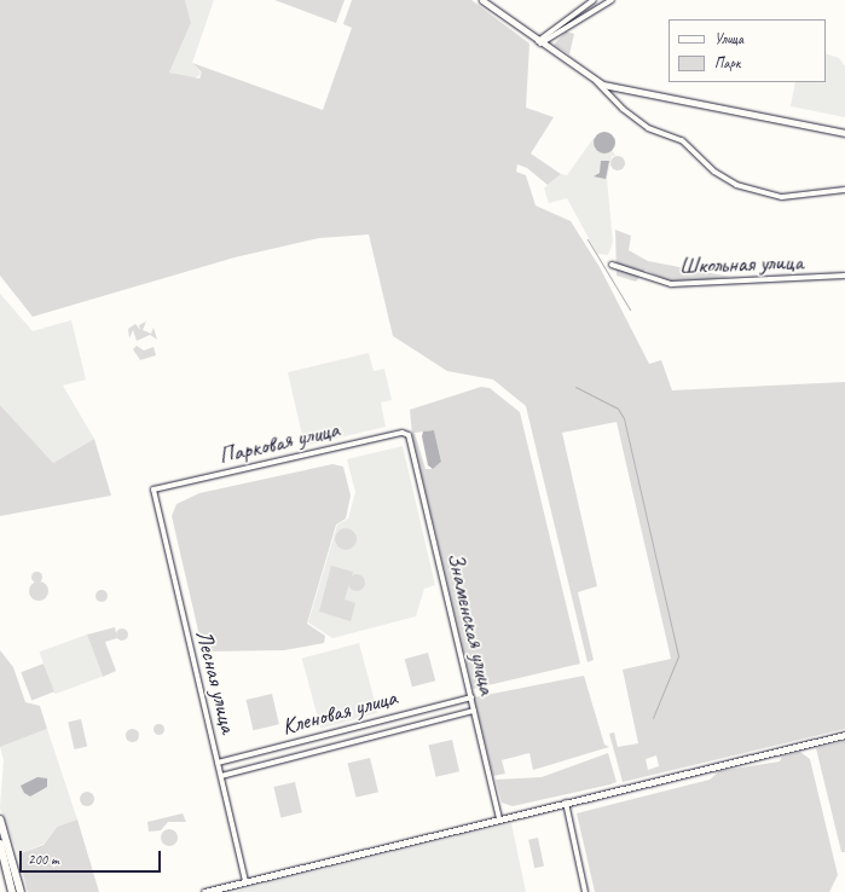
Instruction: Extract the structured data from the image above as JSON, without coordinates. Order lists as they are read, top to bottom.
{
  "streets": {
    "street": [
      "Школьная улица",
      "Парковая улица",
      "Знаменская улица",
      "Лесная улица",
      "Кленовая улица"
    ]
  },
  "crossings": [
    ["Парковая улица", "Знаменская улица"],
    ["Парковая улица", "Лесная улица"],
    ["Знаменская улица", "Кленовая улица"],
    ["Лесная улица", "Кленовая улица"]
  ],
  "legend": ["Улица", "Парк"],
  "scale_bar": "200 m"
}
